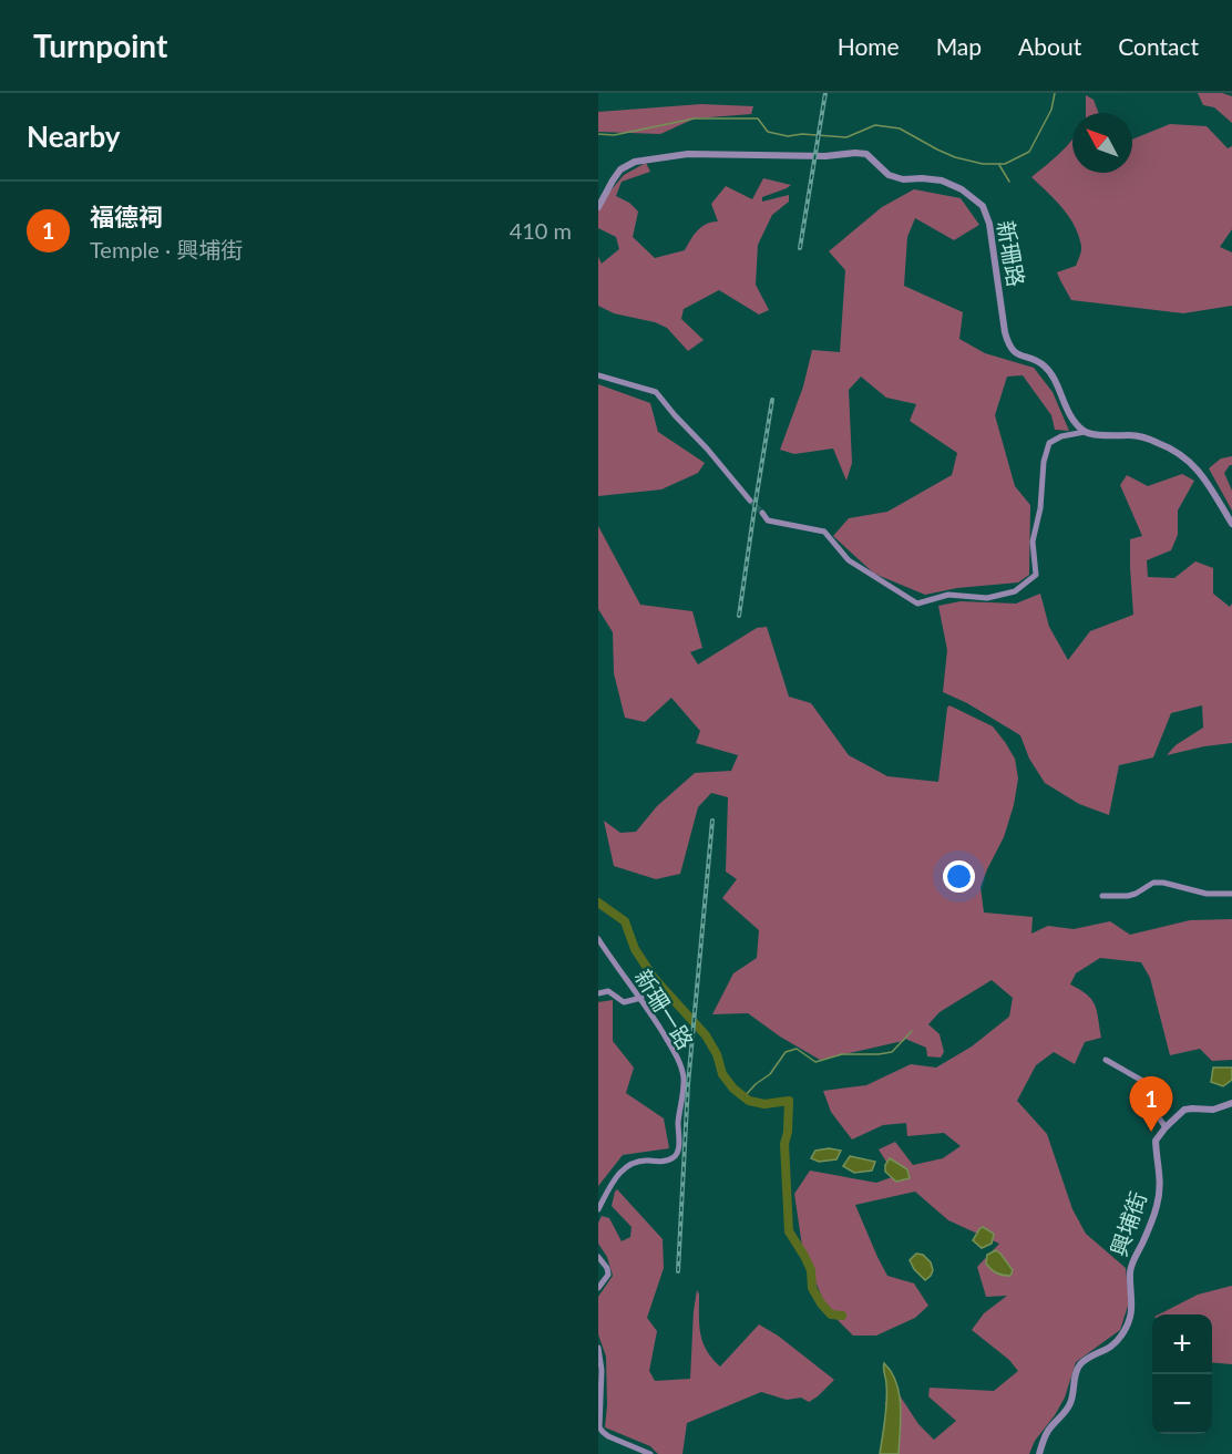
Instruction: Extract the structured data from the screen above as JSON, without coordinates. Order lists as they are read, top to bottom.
{
  "streets": {
    "street": ["新珊路", "新珊一路", "興埔街"]
  },
  "north": "top left",
  "page": {
    "header": "Turnpoint",
    "nav": [
      "Home",
      "Map",
      "About",
      "Contact"
    ],
    "heading": "Nearby",
    "list": [
      {
        "mark": "1",
        "name": "福德祠",
        "note": "Temple · 興埔街",
        "value": "410 m"
      }
    ],
    "pins": "1",
    "map_buttons": ["+", "−"]
  }
}
